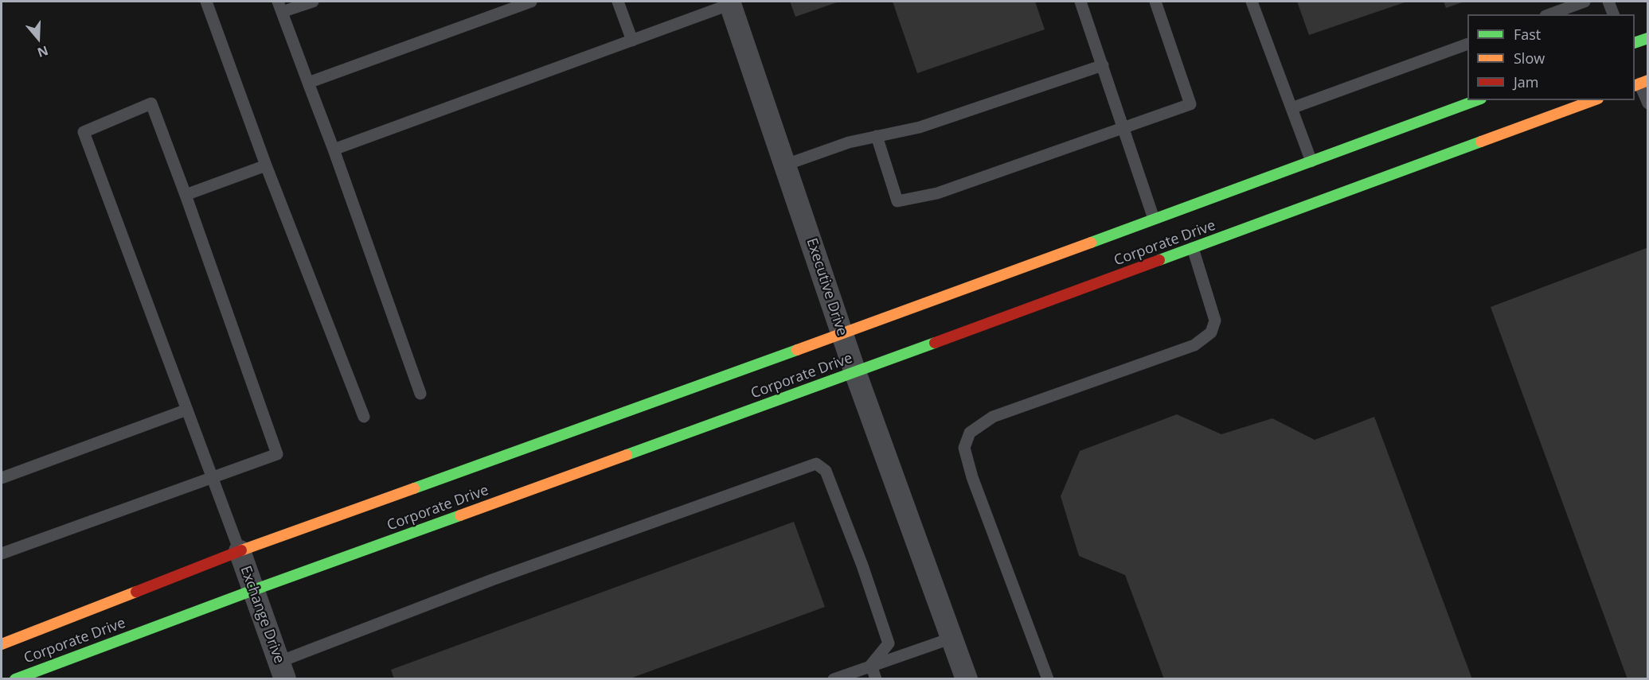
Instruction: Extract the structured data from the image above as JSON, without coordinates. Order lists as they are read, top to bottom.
{
  "streets": {
    "street": ["Corporate Drive", "Executive Drive", "Exchange Drive"]
  },
  "crossings": [
    ["Corporate Drive", "Executive Drive"],
    ["Corporate Drive", "Exchange Drive"]
  ],
  "legend": ["Fast", "Slow", "Jam"],
  "north": "bottom"
}
